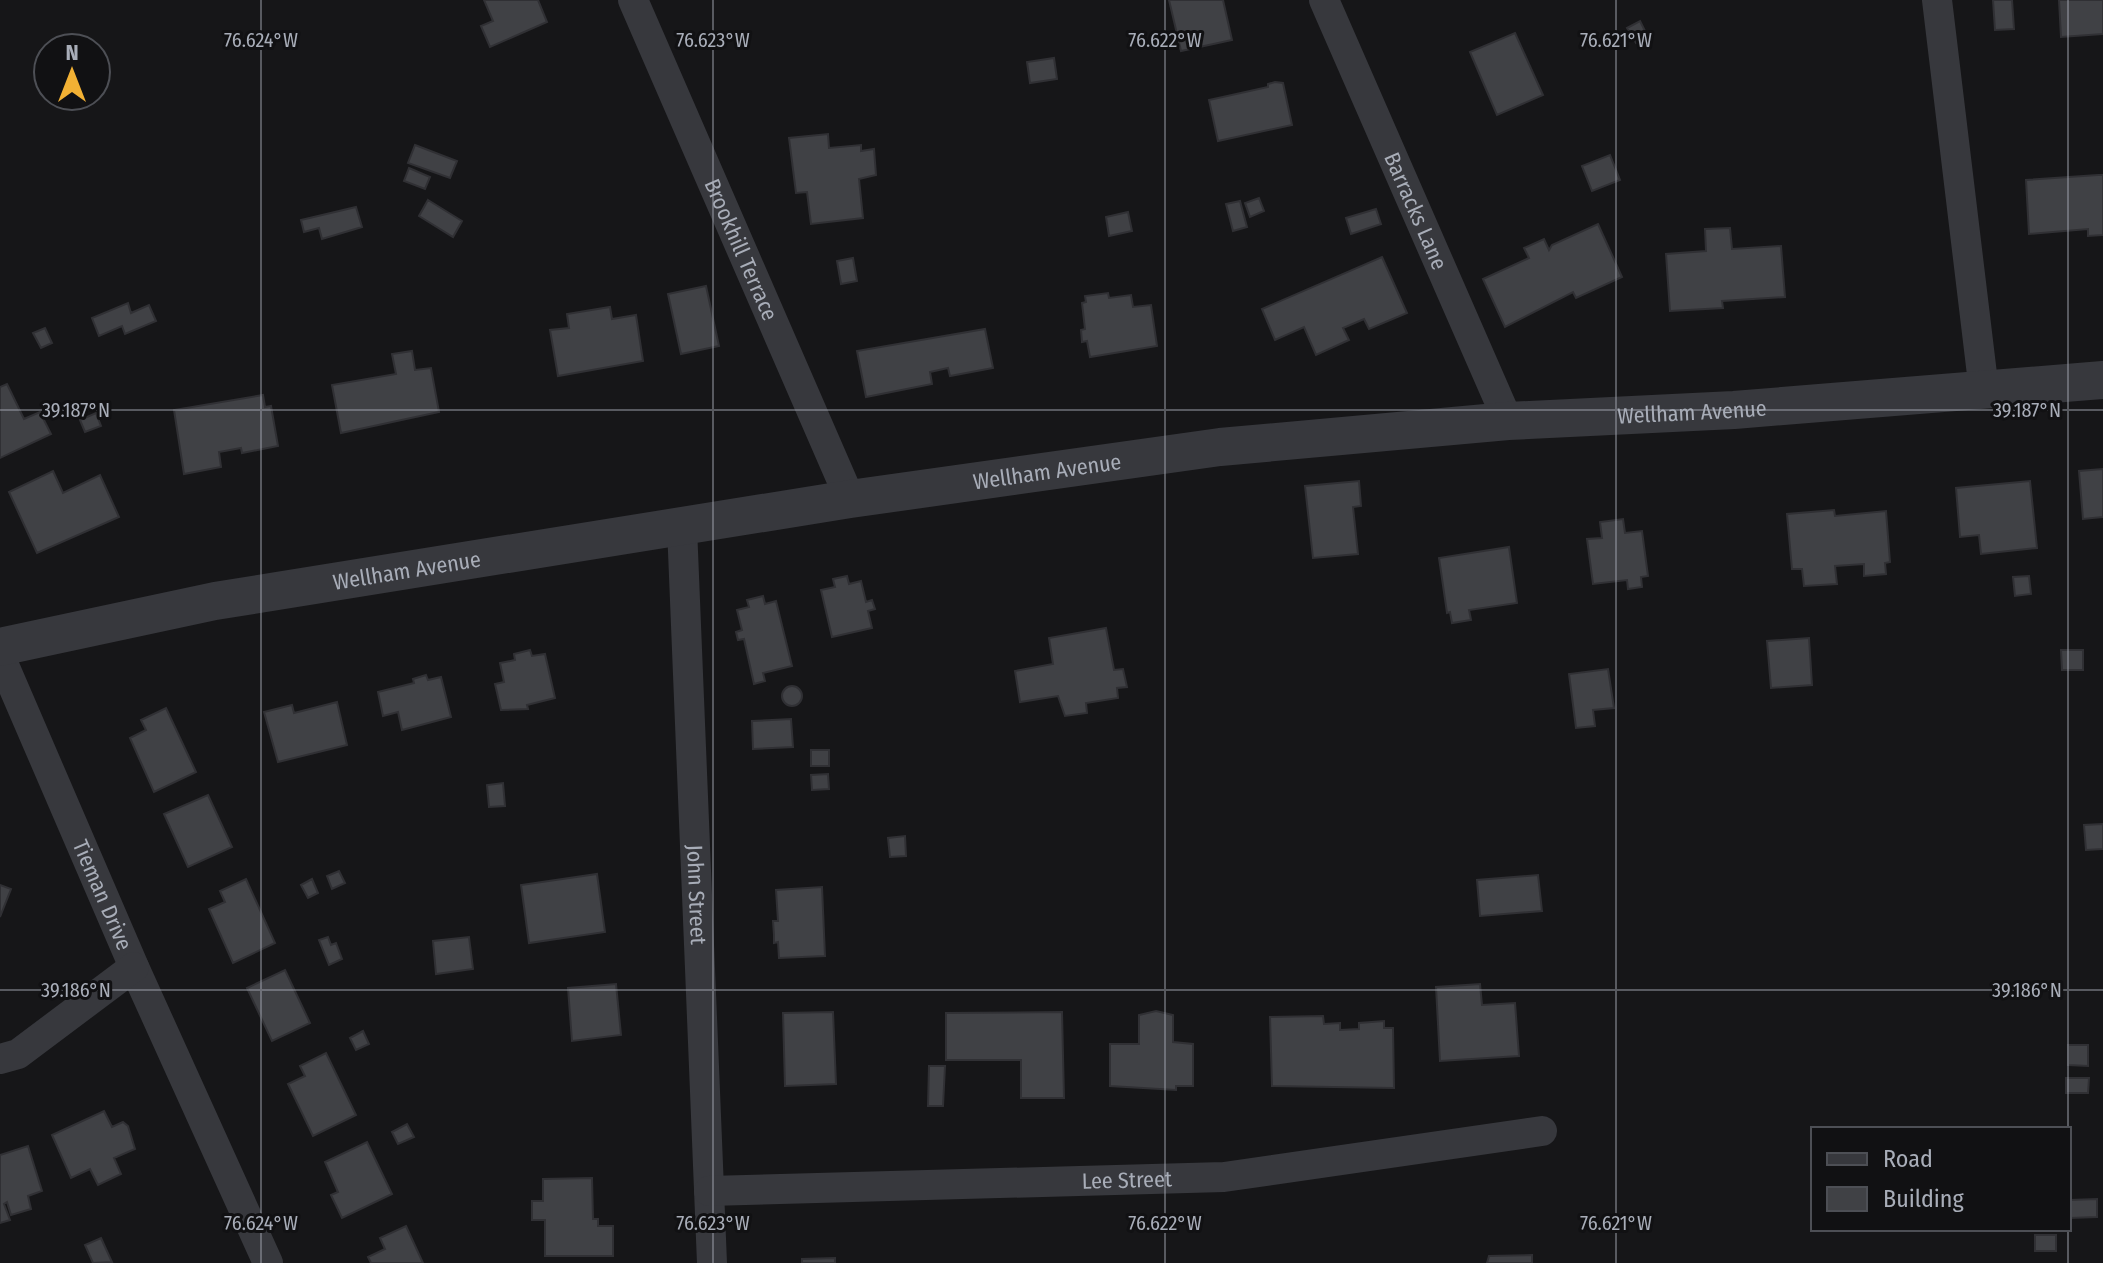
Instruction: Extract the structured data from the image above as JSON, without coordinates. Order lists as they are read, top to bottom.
{
  "streets": {
    "street": [
      "Barracks Lane",
      "Brookhill Terrace",
      "Wellham Avenue",
      "Tieman Drive",
      "John Street",
      "Lee Street"
    ]
  },
  "crossings": [
    ["Barracks Lane", "Wellham Avenue"],
    ["Brookhill Terrace", "Wellham Avenue"],
    ["Wellham Avenue", "John Street"],
    ["John Street", "Lee Street"]
  ],
  "legend": ["Road", "Building"],
  "north": "top",
  "coordinates": [
    "76.624°W",
    "76.623°W",
    "76.622°W",
    "76.621°W",
    "39.187°N",
    "39.186°N"
  ]
}
